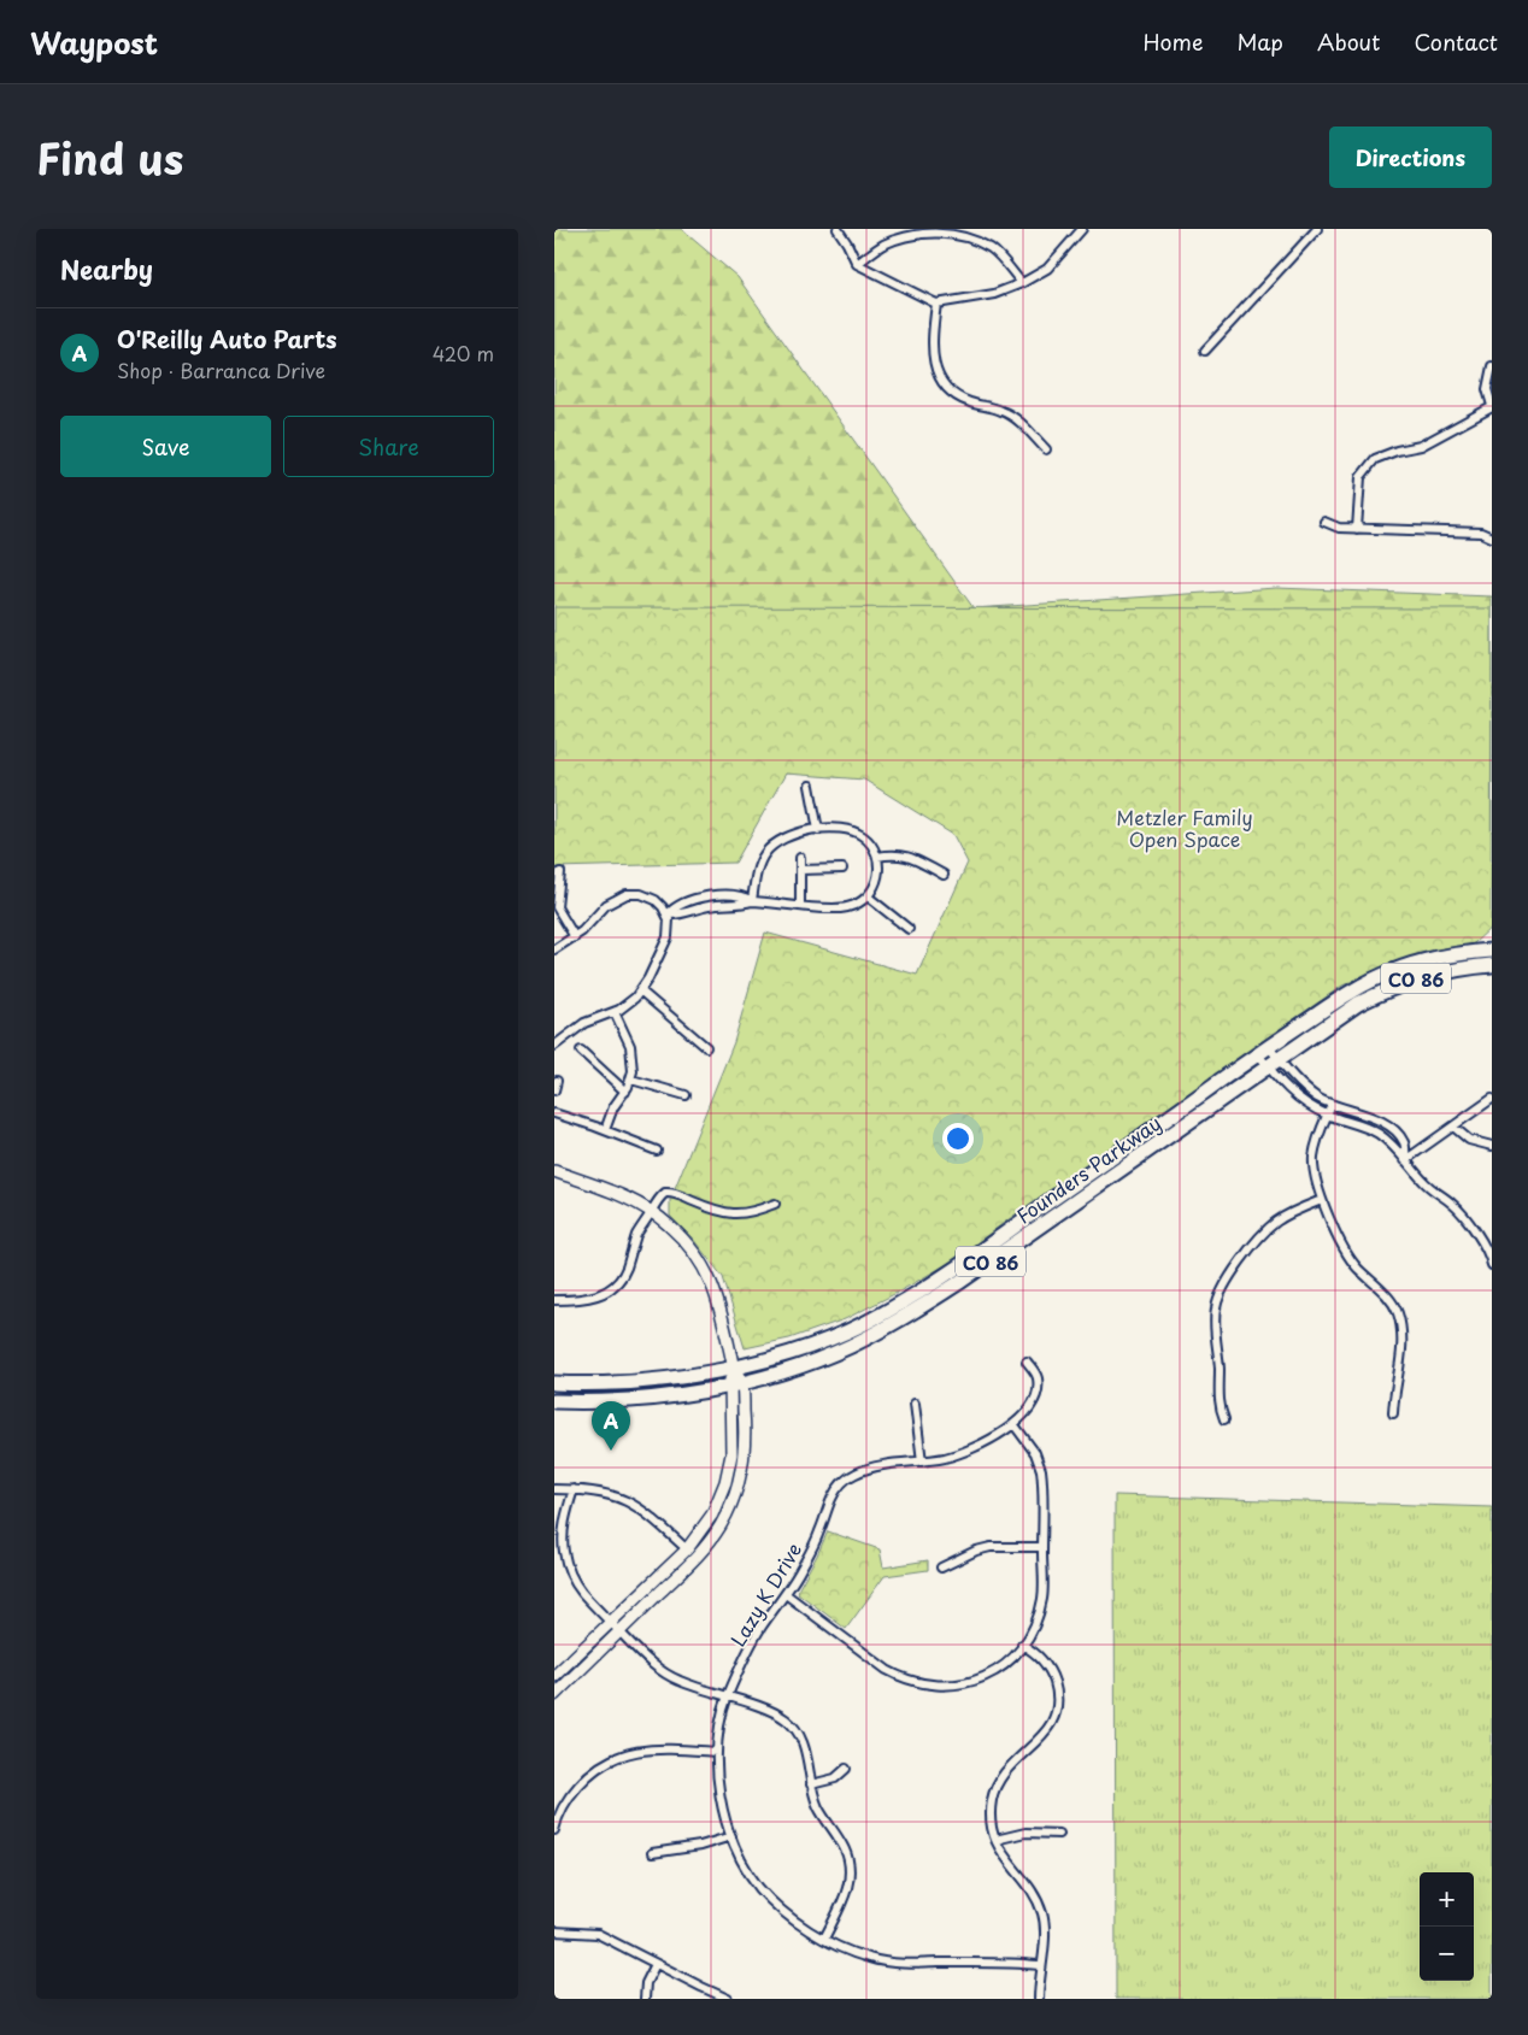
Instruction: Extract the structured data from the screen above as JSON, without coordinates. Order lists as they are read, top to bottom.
{
  "streets": {
    "highway": ["CO 86", "Founders Parkway"],
    "street": ["Lazy K Drive"]
  },
  "parks": ["Metzler Family Open Space"],
  "page": {
    "header": "Waypost",
    "nav": [
      "Home",
      "Map",
      "About",
      "Contact"
    ],
    "title": "Find us",
    "buttons": [
      "Directions",
      ["Save", "Share"]
    ],
    "heading": "Nearby",
    "list": [
      {
        "mark": "A",
        "name": "O'Reilly Auto Parts",
        "note": "Shop · Barranca Drive",
        "value": "420 m"
      }
    ],
    "pins": "A",
    "map_buttons": ["+", "−"]
  }
}
